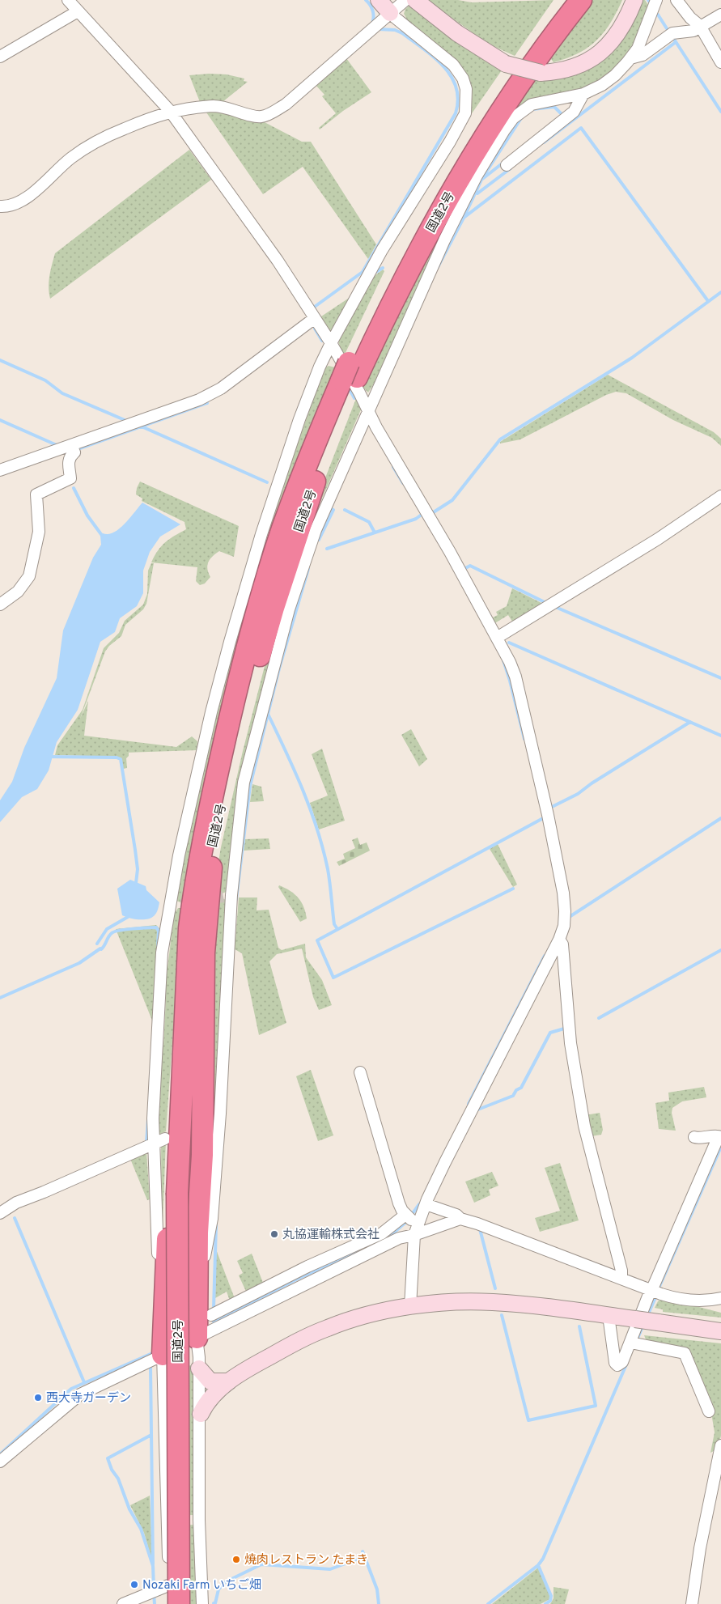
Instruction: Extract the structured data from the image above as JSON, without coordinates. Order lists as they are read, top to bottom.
{
  "streets": {
    "highway": ["国道2号"]
  },
  "places": [
    "丸協運輸株式会社",
    "西大寺ガーデン",
    "焼肉レストラン たまき",
    "Nozaki Farm いちご畑"
  ]
}
